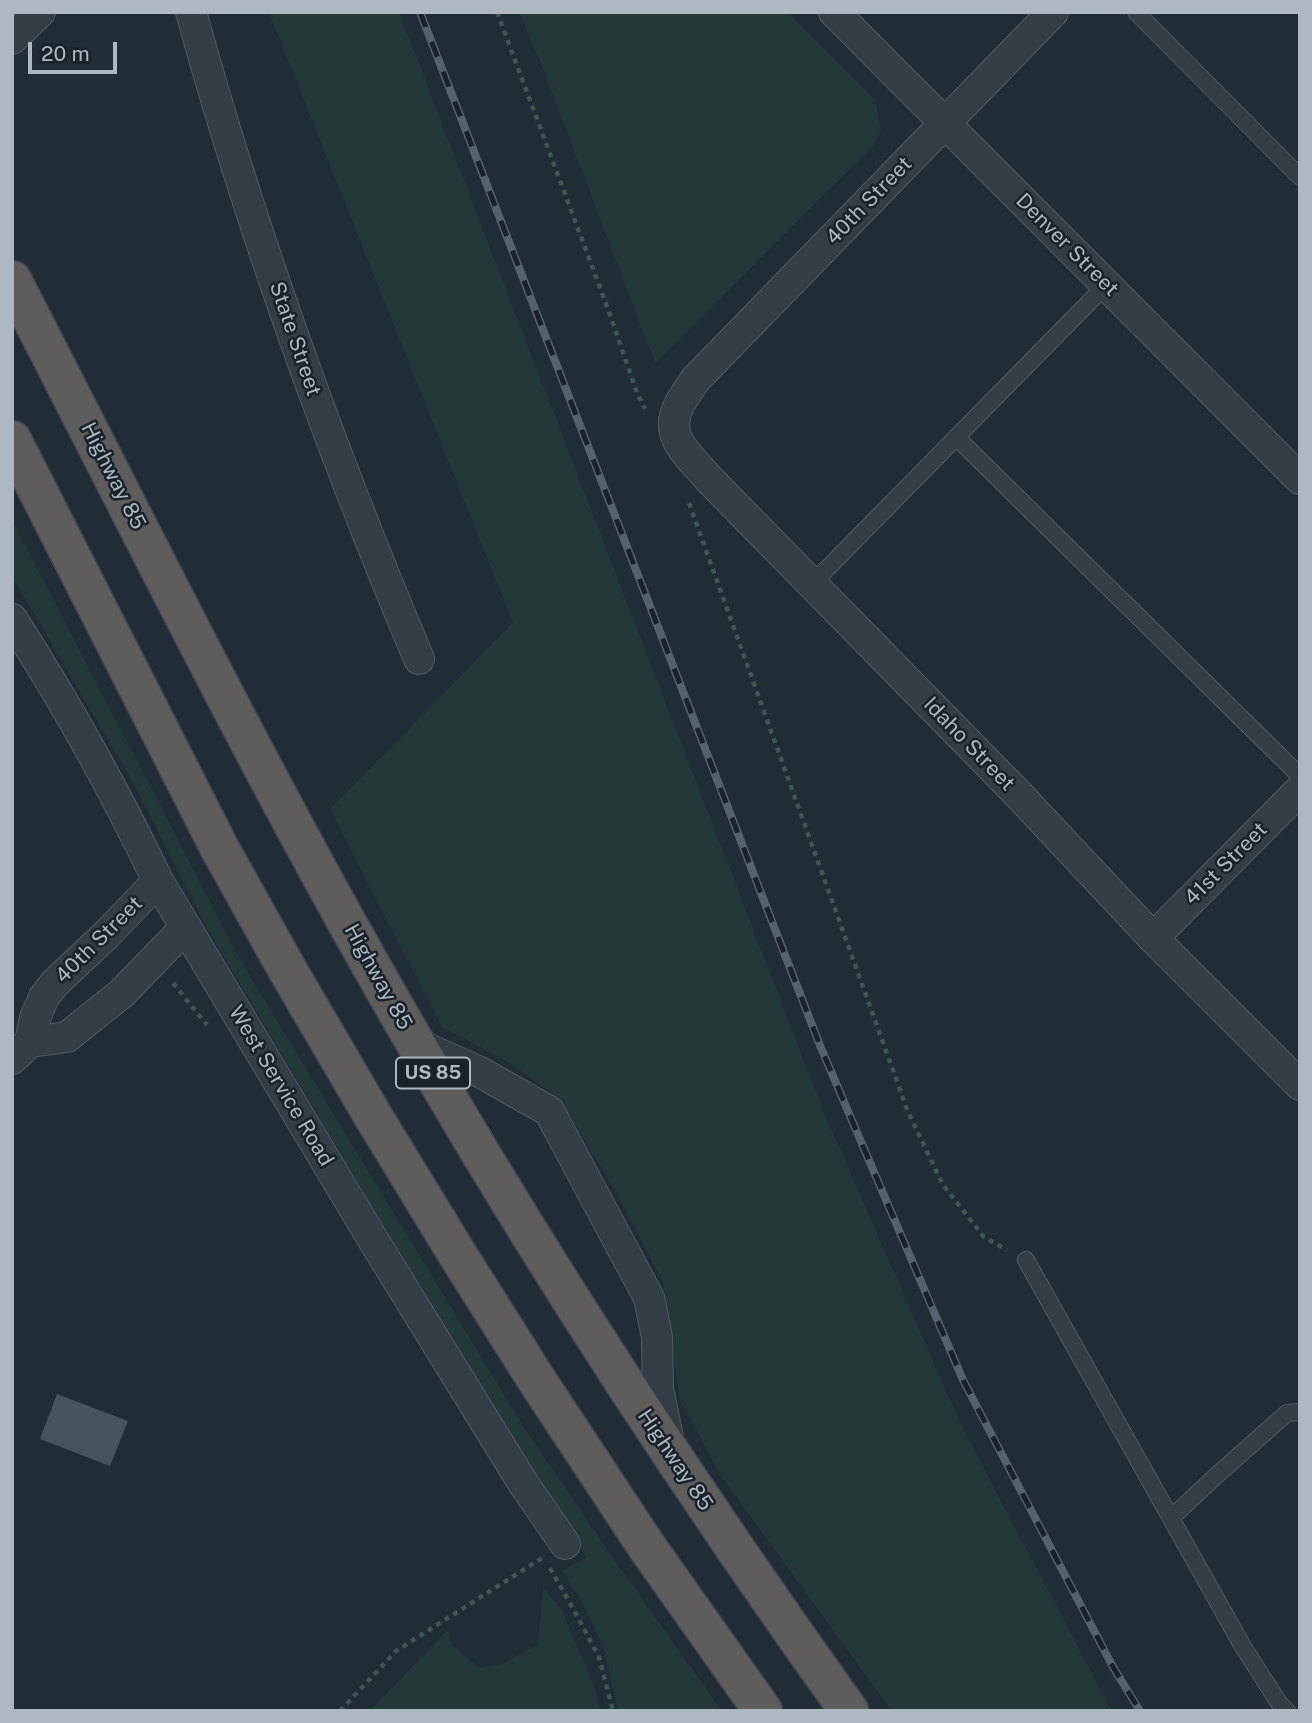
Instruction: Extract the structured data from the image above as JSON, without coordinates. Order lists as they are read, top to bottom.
{
  "streets": {
    "highway": ["Highway 85", "US 85"],
    "street": [
      "40th Street",
      "Denver Street",
      "State Street",
      "Idaho Street",
      "41st Street",
      "West Service Road"
    ]
  },
  "crossings": [
    ["40th Street", "Denver Street"],
    ["40th Street", "Idaho Street"],
    ["40th Street", "West Service Road"],
    ["Idaho Street", "41st Street"]
  ],
  "scale_bar": "20 m"
}
